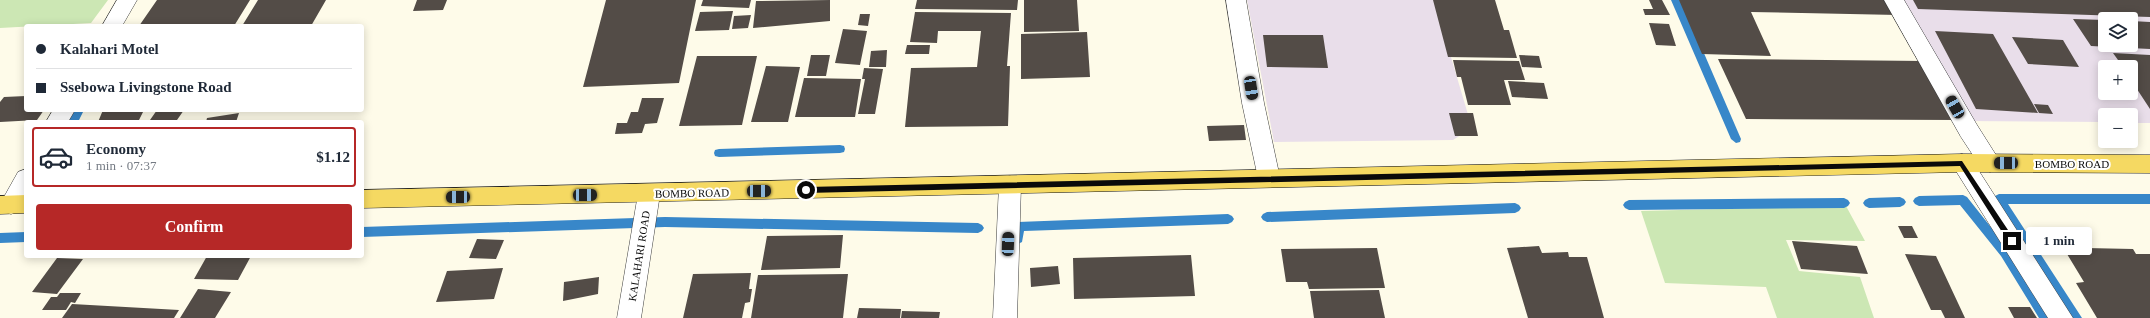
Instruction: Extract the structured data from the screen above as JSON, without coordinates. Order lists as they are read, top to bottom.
{
  "streets": {
    "main road": ["BOMBO ROAD"],
    "street": ["KALAHARI ROAD"]
  },
  "crossings": [
    ["BOMBO ROAD", "KALAHARI ROAD"]
  ],
  "page": {
    "map_buttons": ["+", "−"],
    "banner": ["Kalahari Motel", "Ssebowa Livingstone Road"],
    "list": [
      {
        "name": "Economy",
        "note": "1 min · 07:37",
        "value": "$1.12"
      }
    ],
    "buttons": "Confirm",
    "bubble": "1 min"
  }
}
